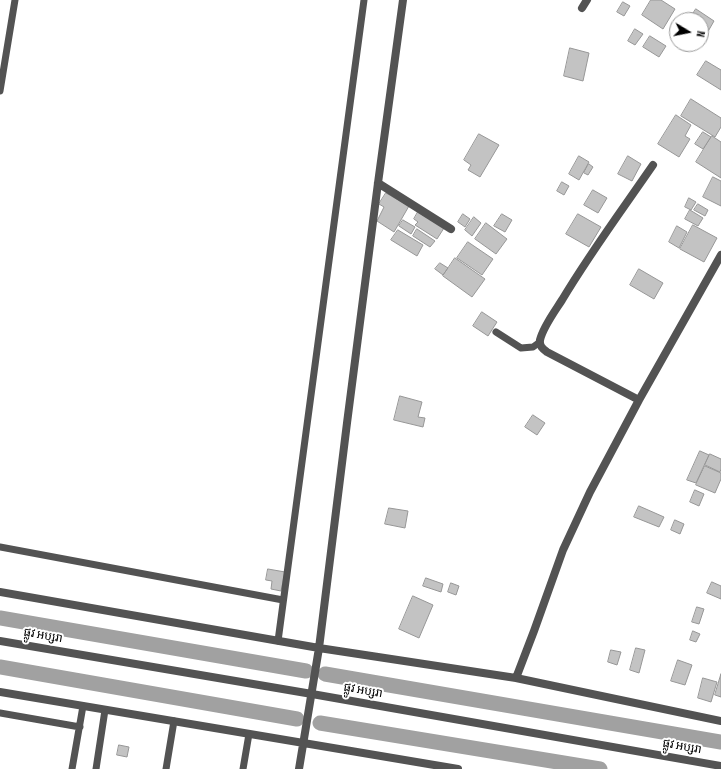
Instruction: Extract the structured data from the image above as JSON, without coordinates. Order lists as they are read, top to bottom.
{
  "streets": {
    "street": ["ផ្លូវ អប្សរា"]
  },
  "north": "right"
}
